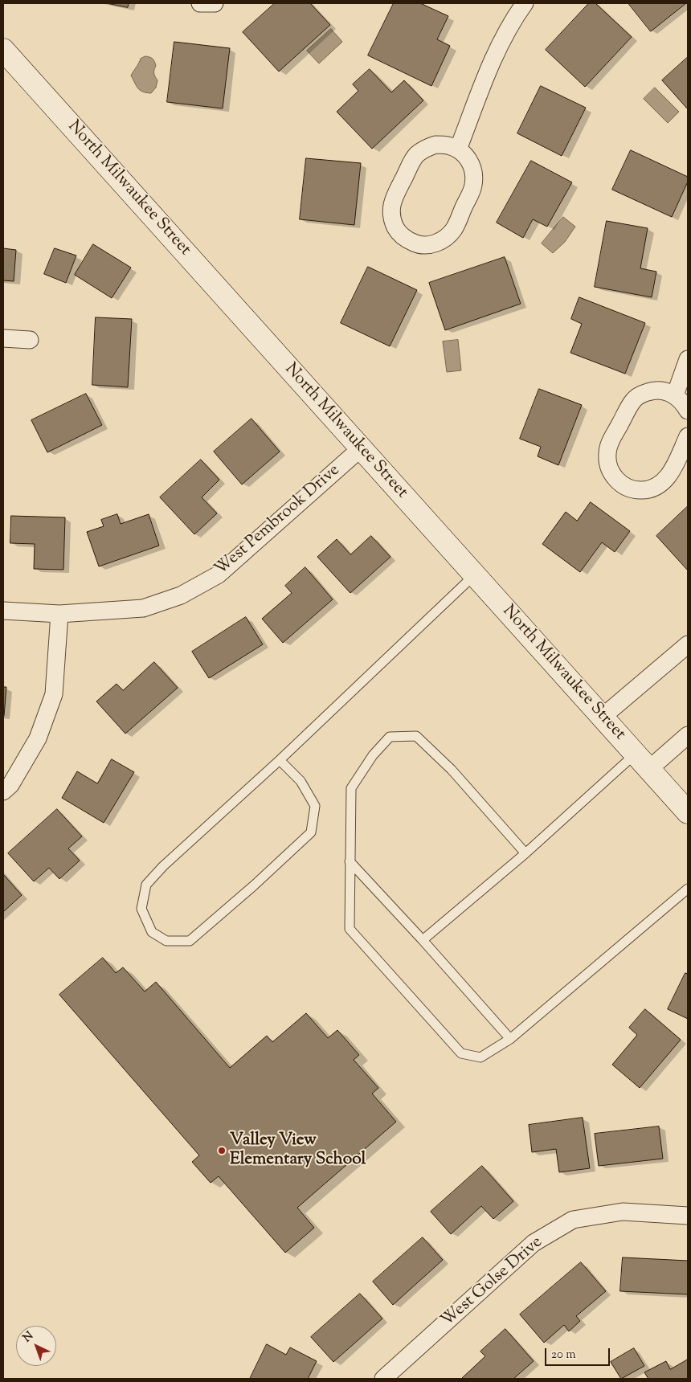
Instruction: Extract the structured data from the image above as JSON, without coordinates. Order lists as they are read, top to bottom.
{
  "streets": {
    "street": ["North Milwaukee Street", "West Pembrook Drive", "West Golse Drive"]
  },
  "crossings": [
    ["North Milwaukee Street", "West Pembrook Drive"]
  ],
  "places": ["Valley View Elementary School"],
  "scale_bar": "20 m",
  "north": "top left"
}
